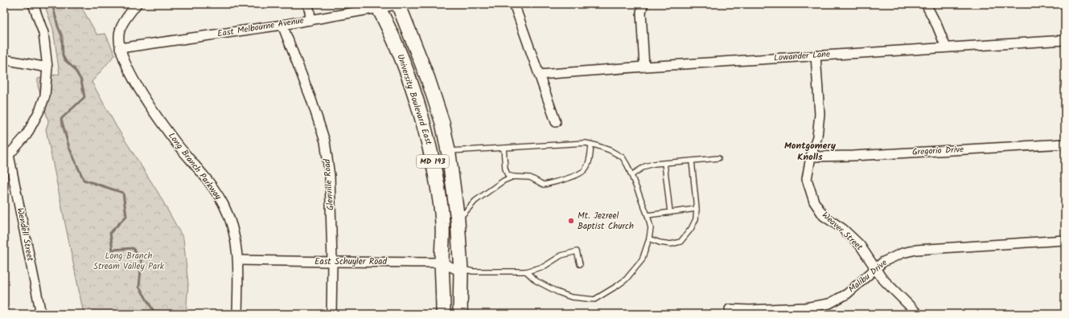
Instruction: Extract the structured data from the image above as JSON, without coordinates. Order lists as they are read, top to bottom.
{
  "streets": {
    "main road": ["University Boulevard East", "MD 193"],
    "street": [
      "East Melbourne Avenue",
      "Lowander Lane",
      "Gregorio Drive",
      "Long Branch Parkway",
      "Glenville Road",
      "Weaver Street",
      "Wendell Street",
      "East Schuyler Road",
      "Malibu Drive"
    ]
  },
  "crossings": [
    ["East Melbourne Avenue", "University Boulevard East"],
    ["East Melbourne Avenue", "Long Branch Parkway"],
    ["East Melbourne Avenue", "Glenville Road"],
    ["Lowander Lane", "Weaver Street"],
    ["University Boulevard East", "East Schuyler Road"],
    ["Gregorio Drive", "Weaver Street"],
    ["Long Branch Parkway", "East Schuyler Road"],
    ["Glenville Road", "East Schuyler Road"],
    ["Weaver Street", "Malibu Drive"]
  ],
  "districts": ["Montgomery Knolls"],
  "parks": ["Long Branch Stream Valley Park"],
  "places": ["Mt. Jezreel Baptist Church"]
}
